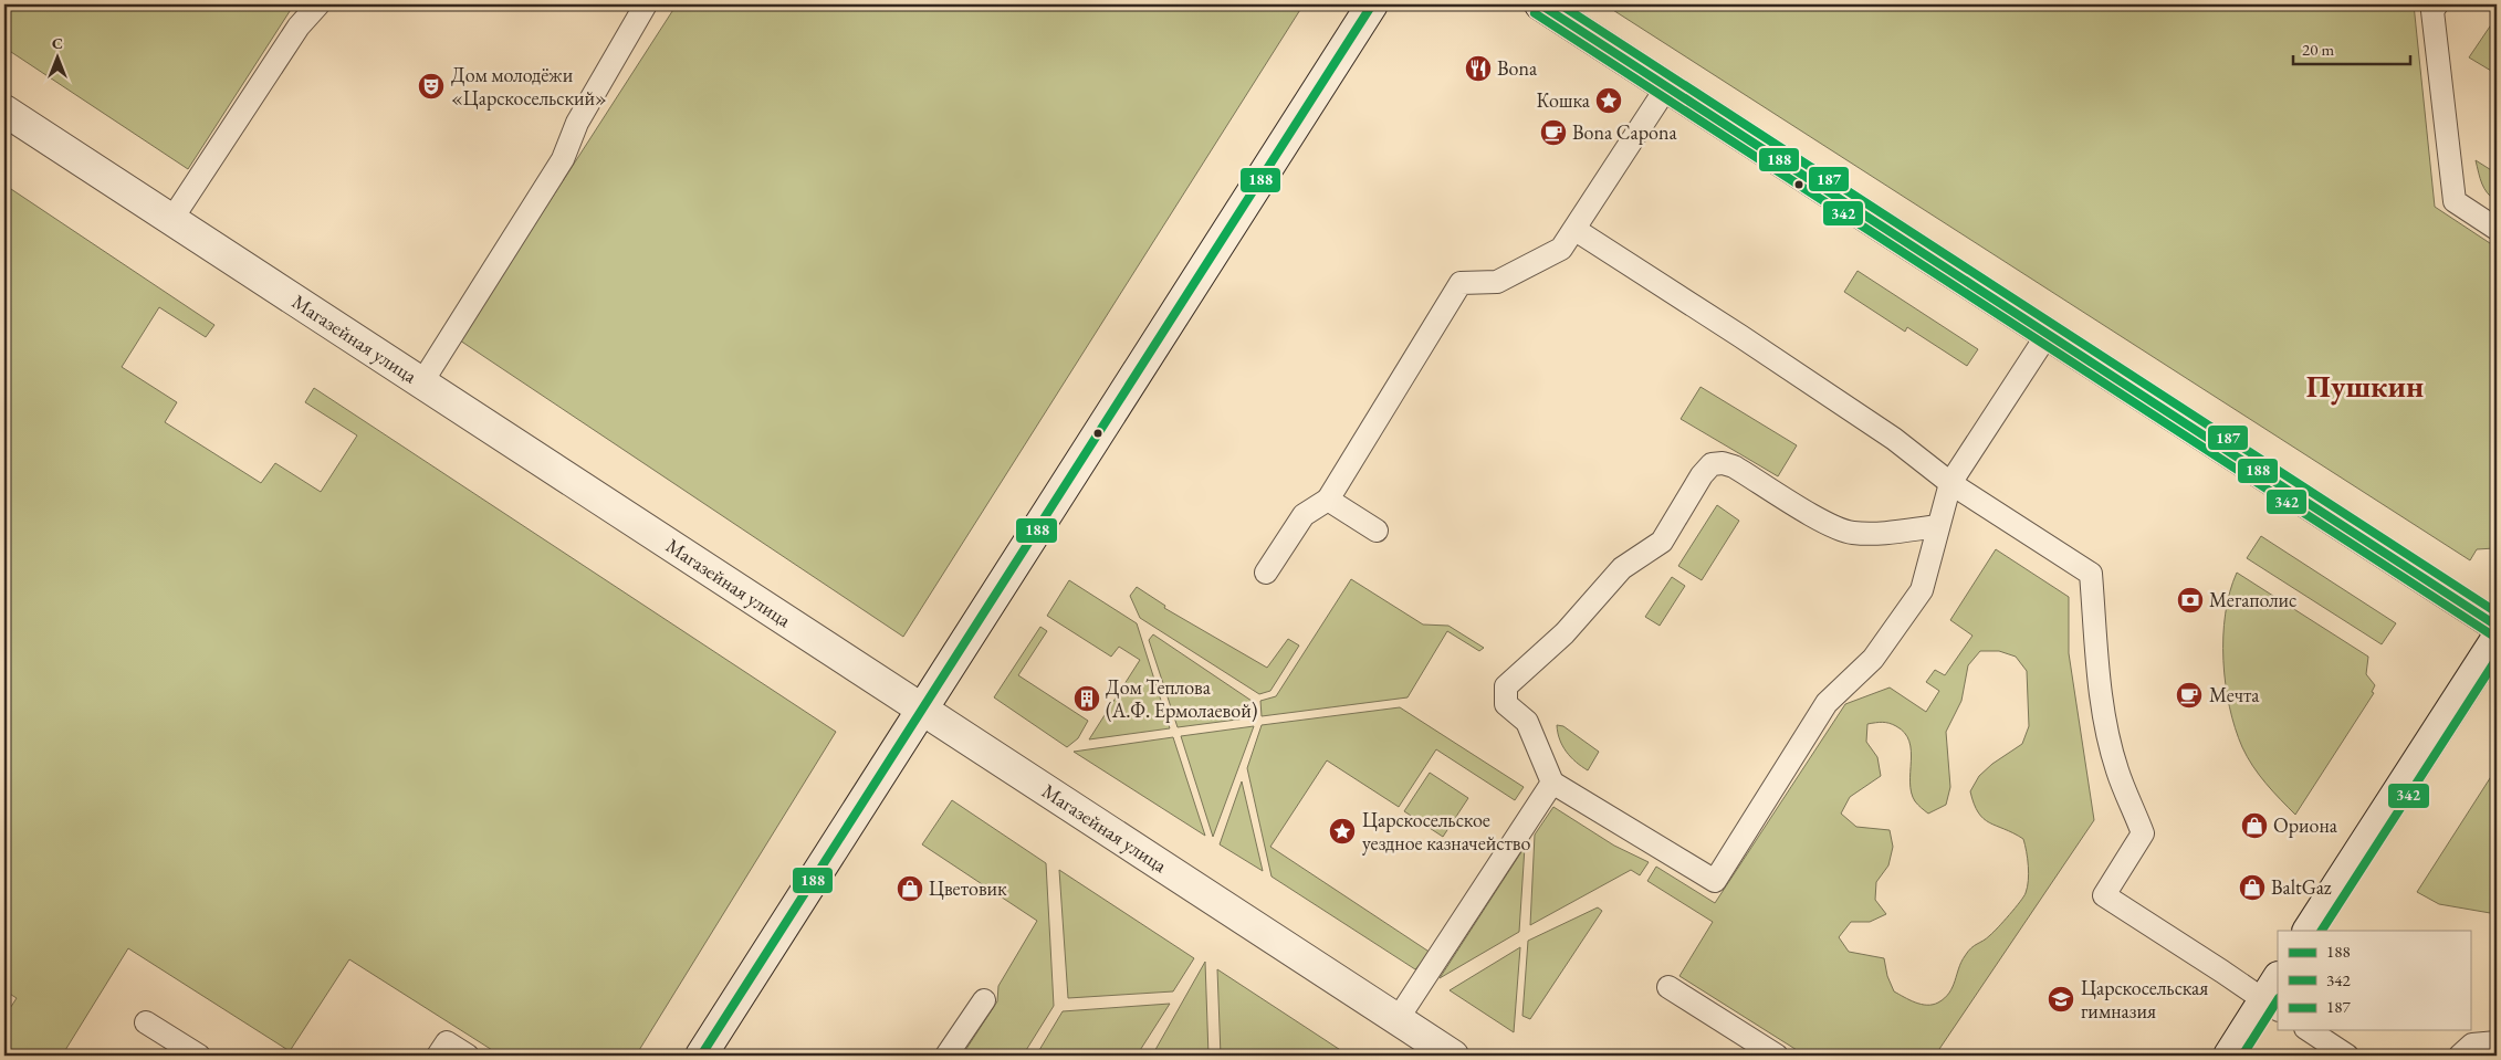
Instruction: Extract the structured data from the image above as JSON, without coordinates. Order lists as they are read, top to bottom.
{
  "streets": {
    "street": ["Магазейная улица"]
  },
  "districts": ["Пушкин"],
  "places": {
    "restaurant": ["Bona"],
    "theatre": ["Дом молодёжи «Царскосельский»"],
    "place": ["Кошка", "Царскосельское уездное казначейство"],
    "cafe": ["Bona Capona", "Мечта"],
    "bank": ["Мегаполис"],
    "building": ["Дом Теплова (А.Ф. Ермолаевой)"],
    "shop": ["Ориона", "BaltGaz", "Цветовик"],
    "school or university": ["Царскосельская гимназия"]
  },
  "lines": ["transit line 188", "transit line 187", "transit line 342"],
  "legend": ["188", "342", "187"],
  "scale_bar": "20 m",
  "north": "top"
}
